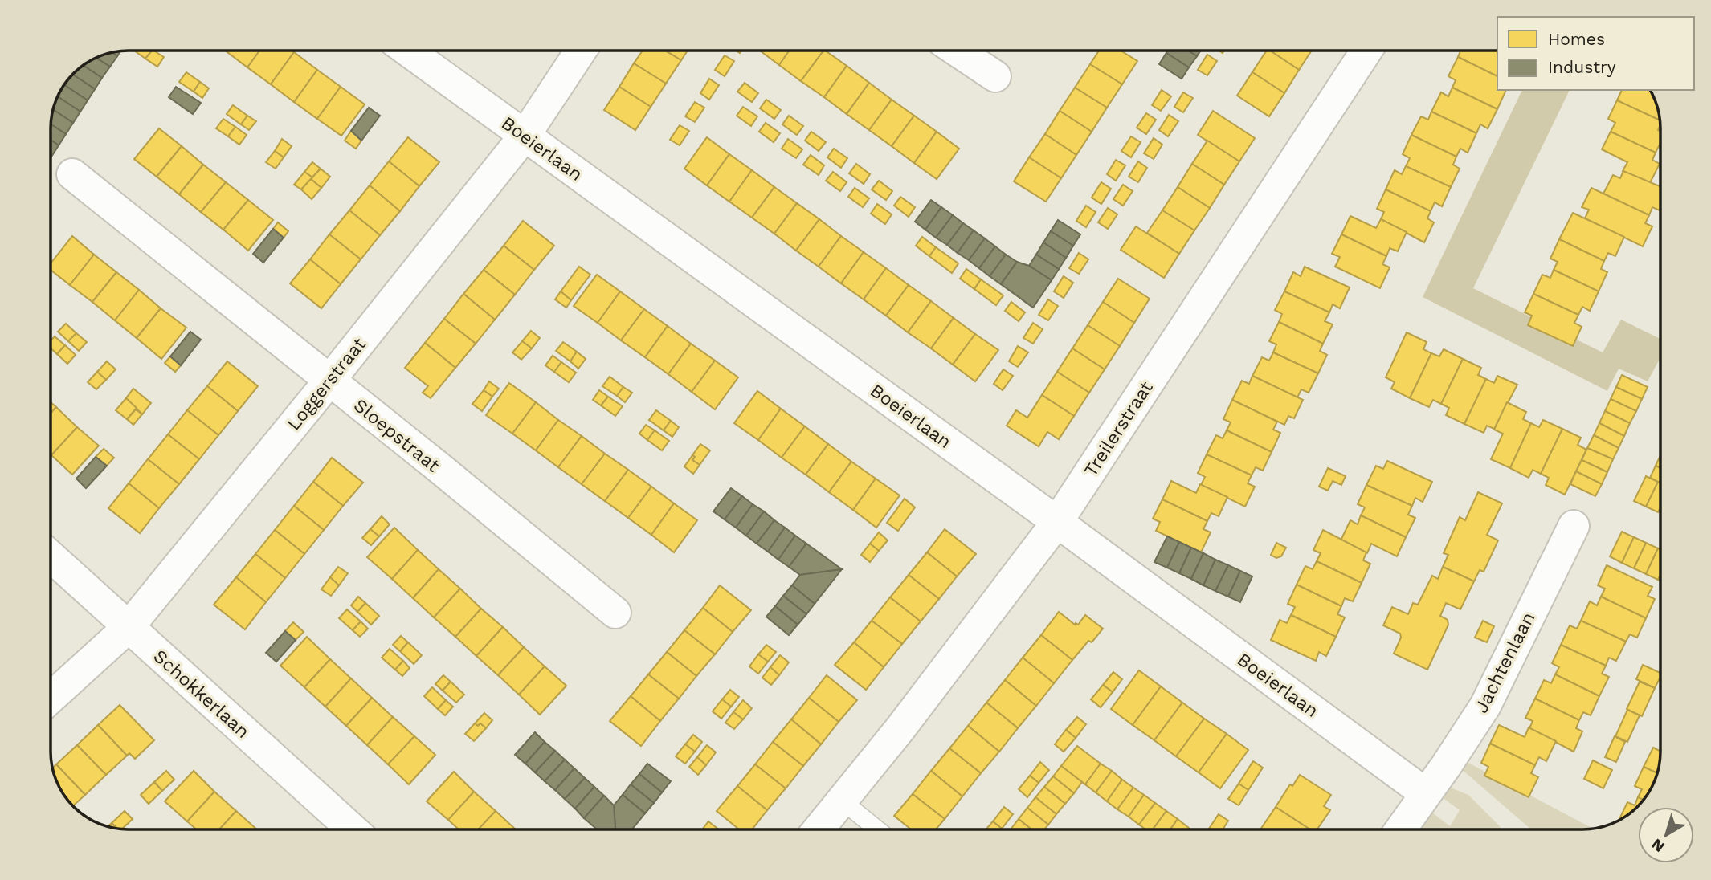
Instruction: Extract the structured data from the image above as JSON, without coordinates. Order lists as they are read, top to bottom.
{
  "streets": {
    "street": [
      "Boeierlaan",
      "Loggerstraat",
      "Treilerstraat",
      "Sloepstraat",
      "Jachtenlaan",
      "Schokkerlaan"
    ]
  },
  "crossings": [
    ["Boeierlaan", "Loggerstraat"],
    ["Boeierlaan", "Treilerstraat"],
    ["Boeierlaan", "Jachtenlaan"],
    ["Loggerstraat", "Sloepstraat"],
    ["Loggerstraat", "Schokkerlaan"]
  ],
  "legend": ["Homes", "Industry"],
  "north": "bottom left"
}
